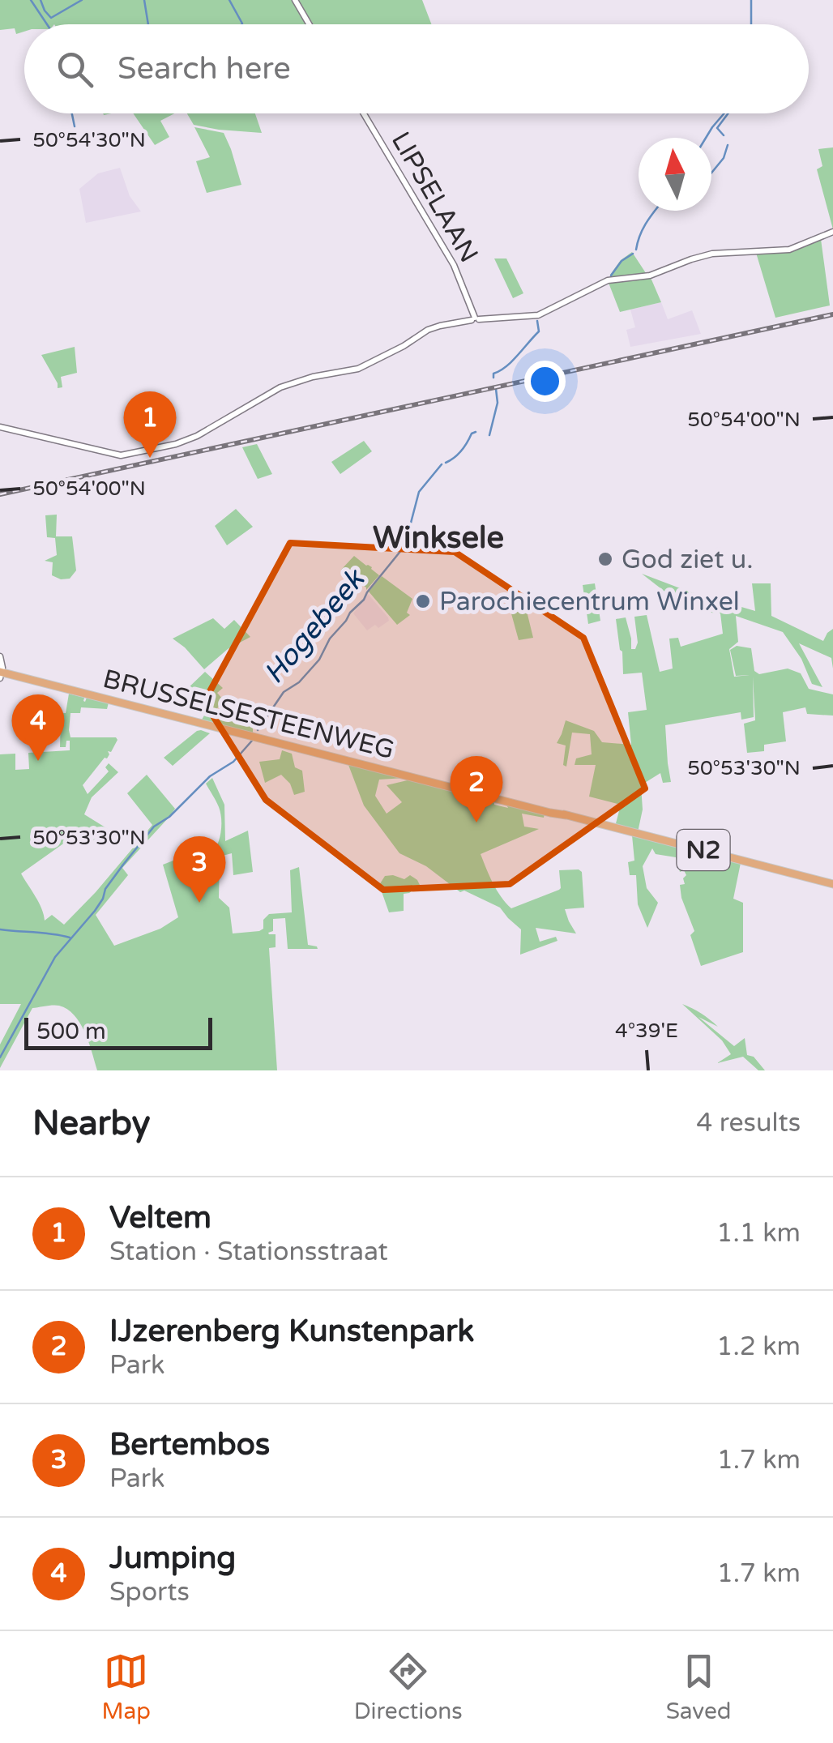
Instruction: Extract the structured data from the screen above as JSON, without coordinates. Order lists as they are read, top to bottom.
{
  "streets": {
    "main road": ["BRUSSELSESTEENWEG", "N2"],
    "street": ["LIPSELAAN"]
  },
  "districts": ["Winksele"],
  "water": ["Hogebeek"],
  "places": ["God ziet u.", "Parochiecentrum Winxel"],
  "scale_bar": "500 m",
  "north": "top",
  "page": {
    "search": "Search here",
    "pins": [
      "1",
      "4",
      "2",
      "3"
    ],
    "scale": "500 m",
    "heading": ["Nearby", "4 results"],
    "list": [
      {
        "mark": "1",
        "name": "Veltem",
        "note": "Station · Stationsstraat",
        "value": "1.1 km"
      },
      {
        "mark": "2",
        "name": "IJzerenberg Kunstenpark",
        "note": "Park",
        "value": "1.2 km"
      },
      {
        "mark": "3",
        "name": "Bertembos",
        "note": "Park",
        "value": "1.7 km"
      },
      {
        "mark": "4",
        "name": "Jumping",
        "note": "Sports",
        "value": "1.7 km"
      }
    ],
    "nav": ["Map", "Directions", "Saved"]
  },
  "coordinates": [
    "50°54'30\"N",
    "50°54'00\"N",
    "50°53'30\"N",
    "4°39'E"
  ]
}
